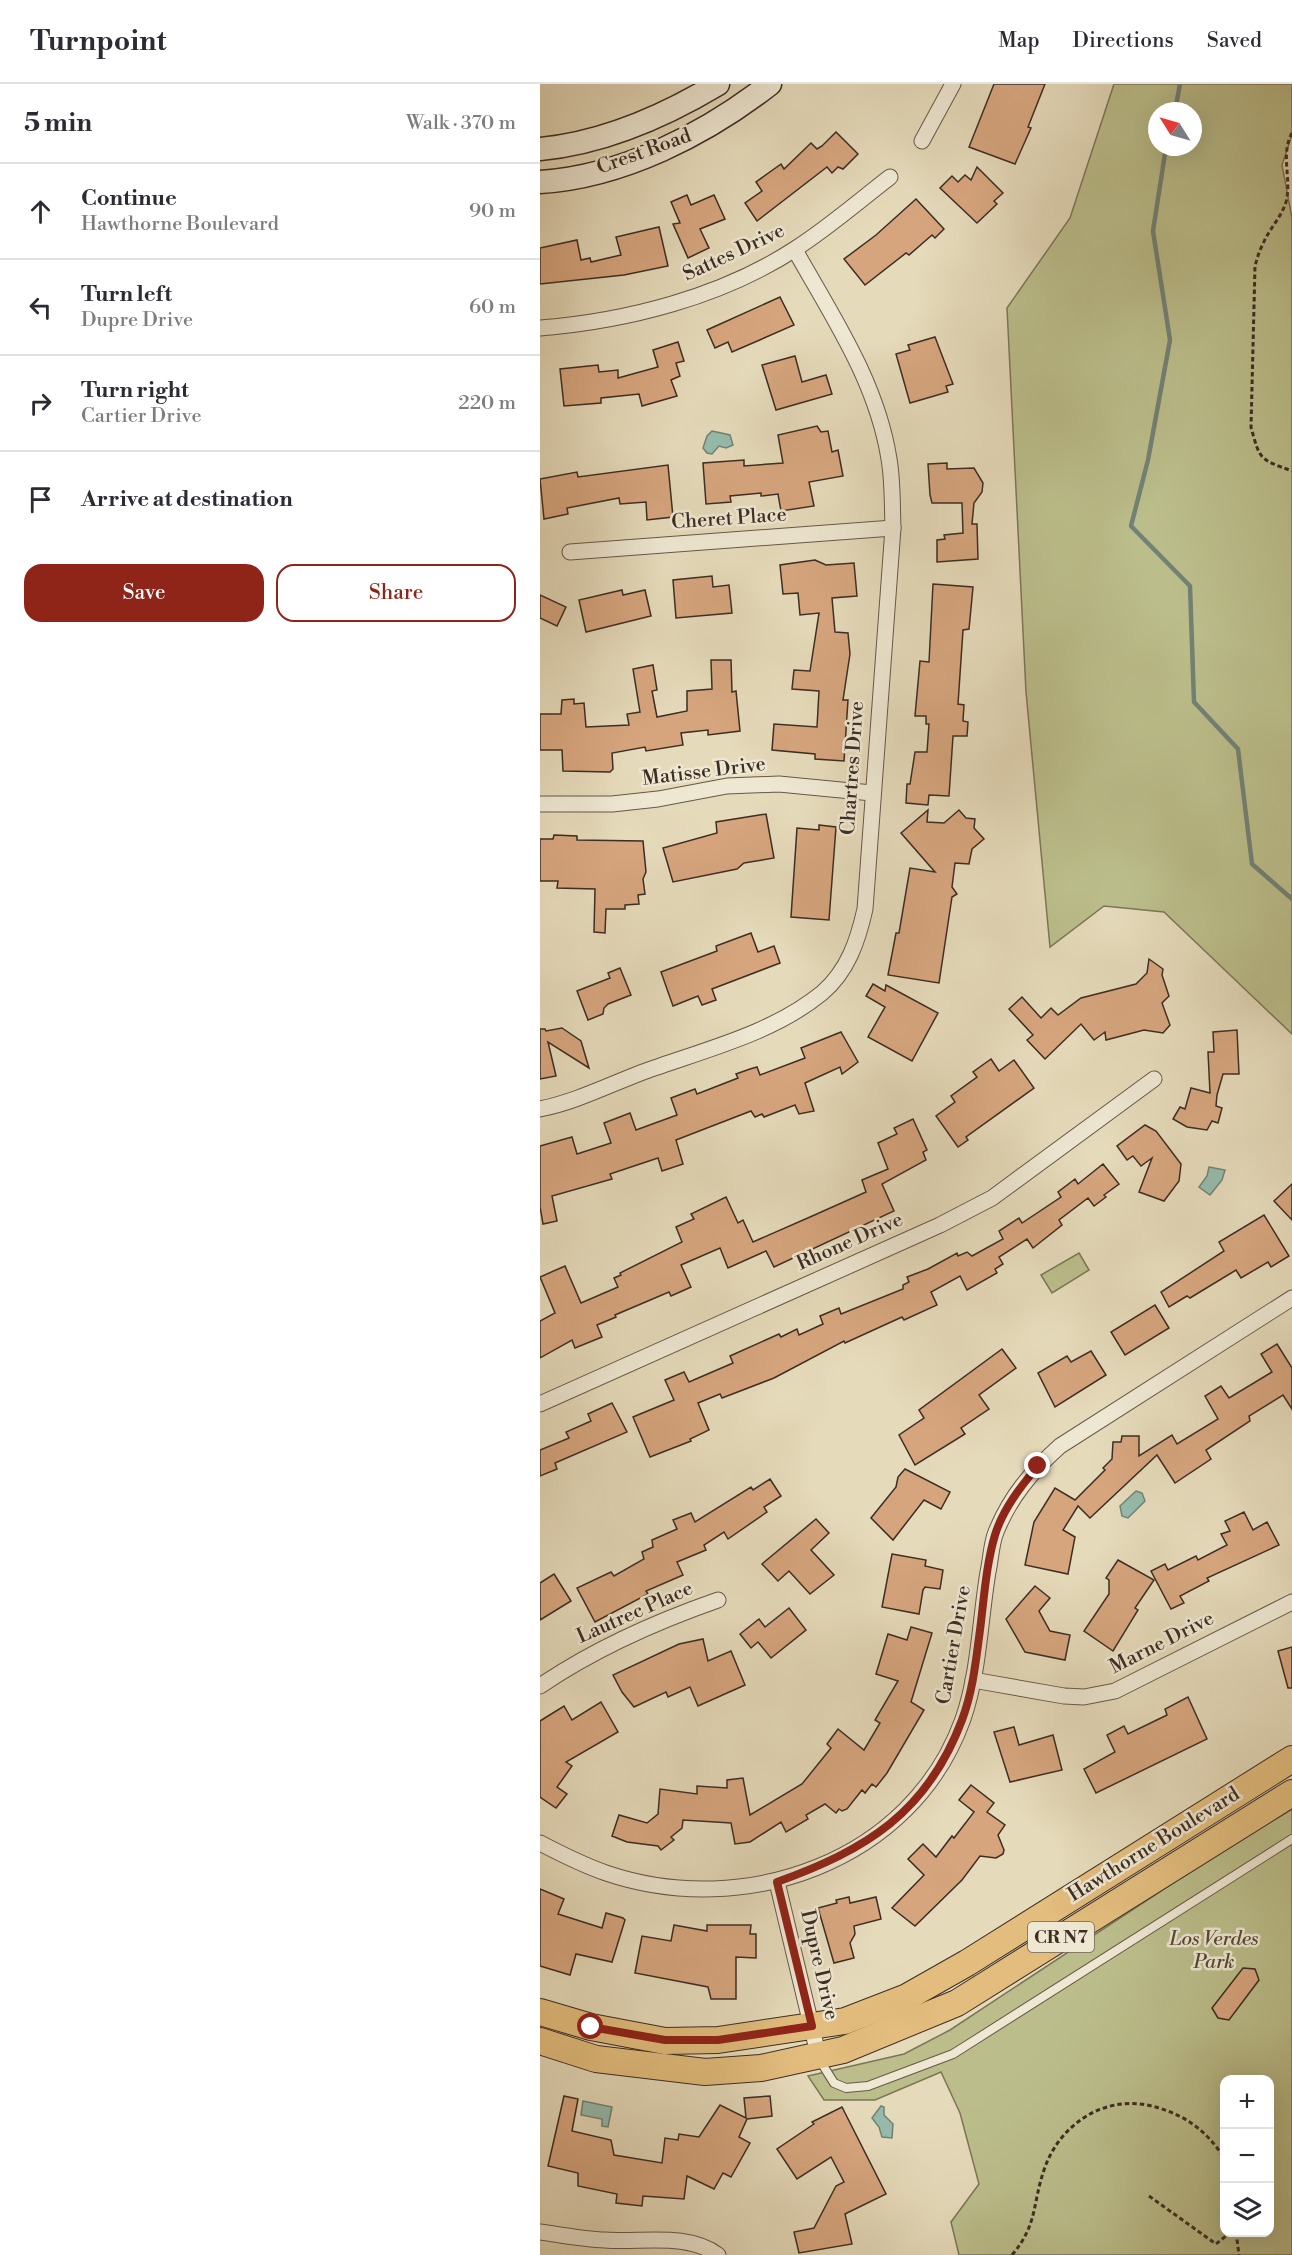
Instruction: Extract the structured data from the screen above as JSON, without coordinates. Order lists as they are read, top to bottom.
{
  "streets": {
    "main road": ["Crest Road", "Hawthorne Boulevard", "CR N7"],
    "street": [
      "Sattes Drive",
      "Cheret Place",
      "Chartres Drive",
      "Matisse Drive",
      "Rhone Drive",
      "Lautrec Place",
      "Marne Drive",
      "Cartier Drive",
      "Dupre Drive"
    ]
  },
  "crossings": [
    ["Sattes Drive", "Chartres Drive"],
    ["Cheret Place", "Chartres Drive"],
    ["Chartres Drive", "Matisse Drive"],
    ["Marne Drive", "Cartier Drive"],
    ["Cartier Drive", "Dupre Drive"],
    ["Hawthorne Boulevard", "Dupre Drive"]
  ],
  "parks": ["Los Verdes Park"],
  "north": "top left",
  "page": {
    "header": "Turnpoint",
    "nav": ["Map", "Directions", "Saved"],
    "heading": ["5 min", "Walk · 370 m"],
    "list": [
      ["Continue", "Hawthorne Boulevard", "90 m"],
      ["Turn left", "Dupre Drive", "60 m"],
      ["Turn right", "Cartier Drive", "220 m"],
      "Arrive at destination"
    ],
    "buttons": ["Save", "Share"],
    "map_buttons": ["+", "−"]
  }
}
